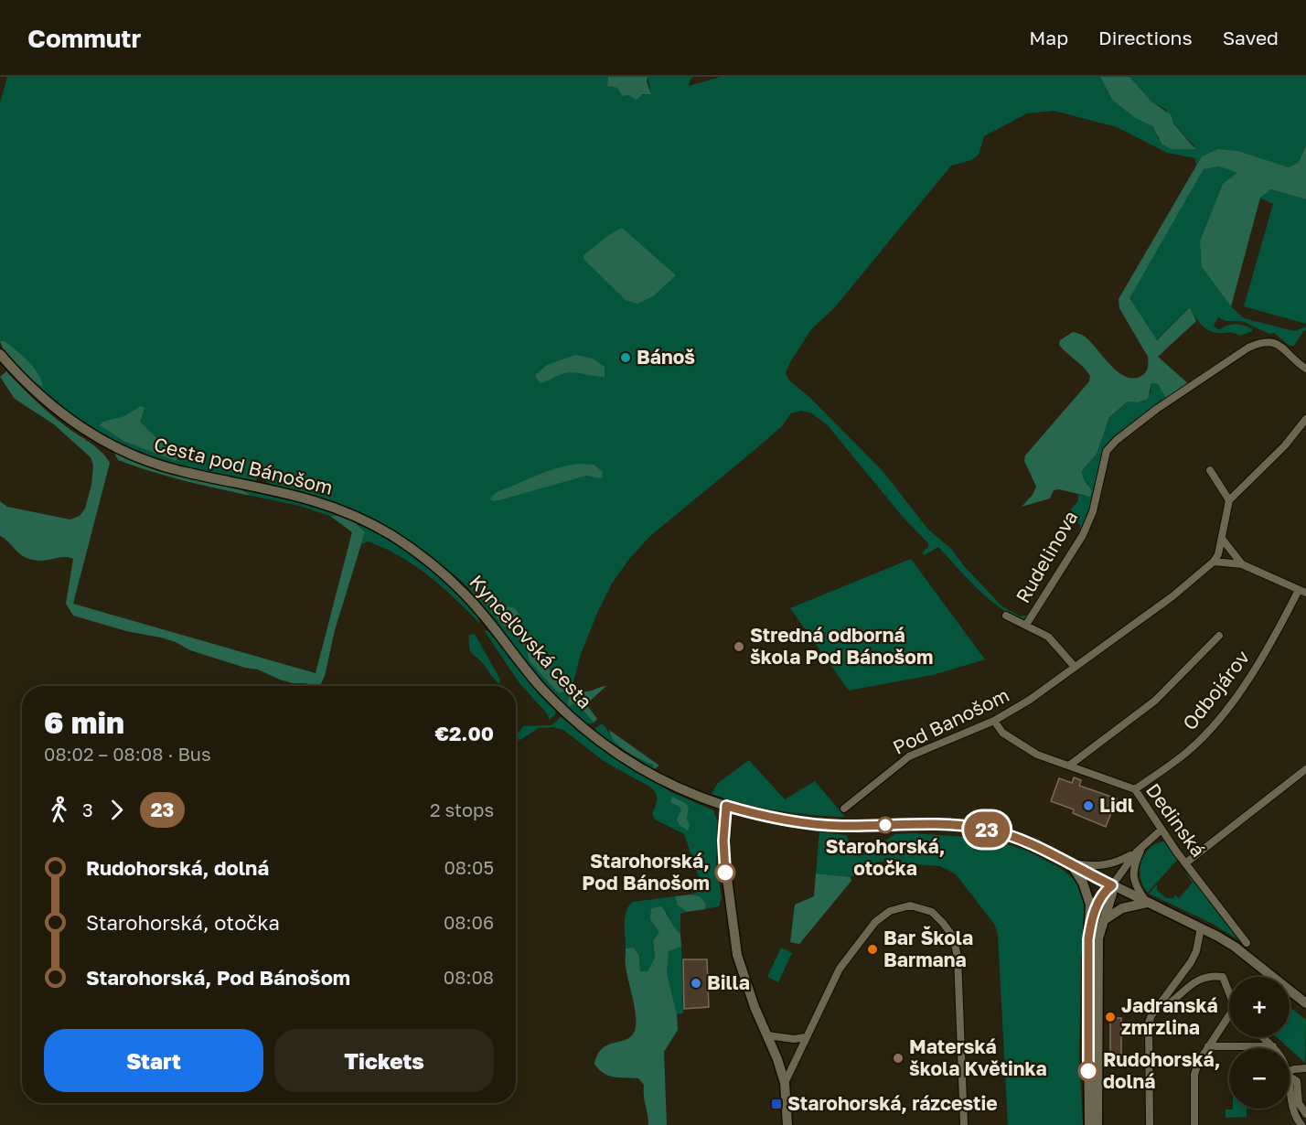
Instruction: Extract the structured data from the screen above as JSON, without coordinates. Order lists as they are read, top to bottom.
{
  "streets": {
    "street": [
      "Cesta pod Bánošom",
      "Rudelinova",
      "Kynceľovská cesta",
      "Odbojárov",
      "Pod Banošom",
      "Dedinská"
    ]
  },
  "crossings": [
    ["Cesta pod Bánošom", "Kynceľovská cesta"],
    ["Odbojárov", "Dedinská"],
    ["Pod Banošom", "Dedinská"]
  ],
  "places": {
    "other": [
      "Bánoš",
      "Stredná odborná škola Pod Bánošom",
      "Lidl",
      "Starohorská, otočka",
      "Starohorská, Pod Bánošom",
      "Bar Škola Barmana",
      "Billa",
      "Jadranská zmrzlina",
      "Materská škola Květinka",
      "Rudohorská, dolná"
    ],
    "transit": ["Starohorská, rázcestie"]
  },
  "lines": ["bus line 23"],
  "page": {
    "header": "Commutr",
    "nav": ["Map", "Directions", "Saved"],
    "on_map": "23",
    "heading": ["6 min", "08:02 – 08:08 · Bus", "€2.00"],
    "legs": ["3", "23", "2 stops"],
    "list": [
      {
        "name": "Rudohorská, dolná",
        "value": "08:05"
      },
      {
        "name": "Starohorská, otočka",
        "value": "08:06"
      },
      {
        "name": "Starohorská, Pod Bánošom",
        "value": "08:08"
      }
    ],
    "map_buttons": ["+", "−"],
    "buttons": ["Start", "Tickets"]
  }
}
